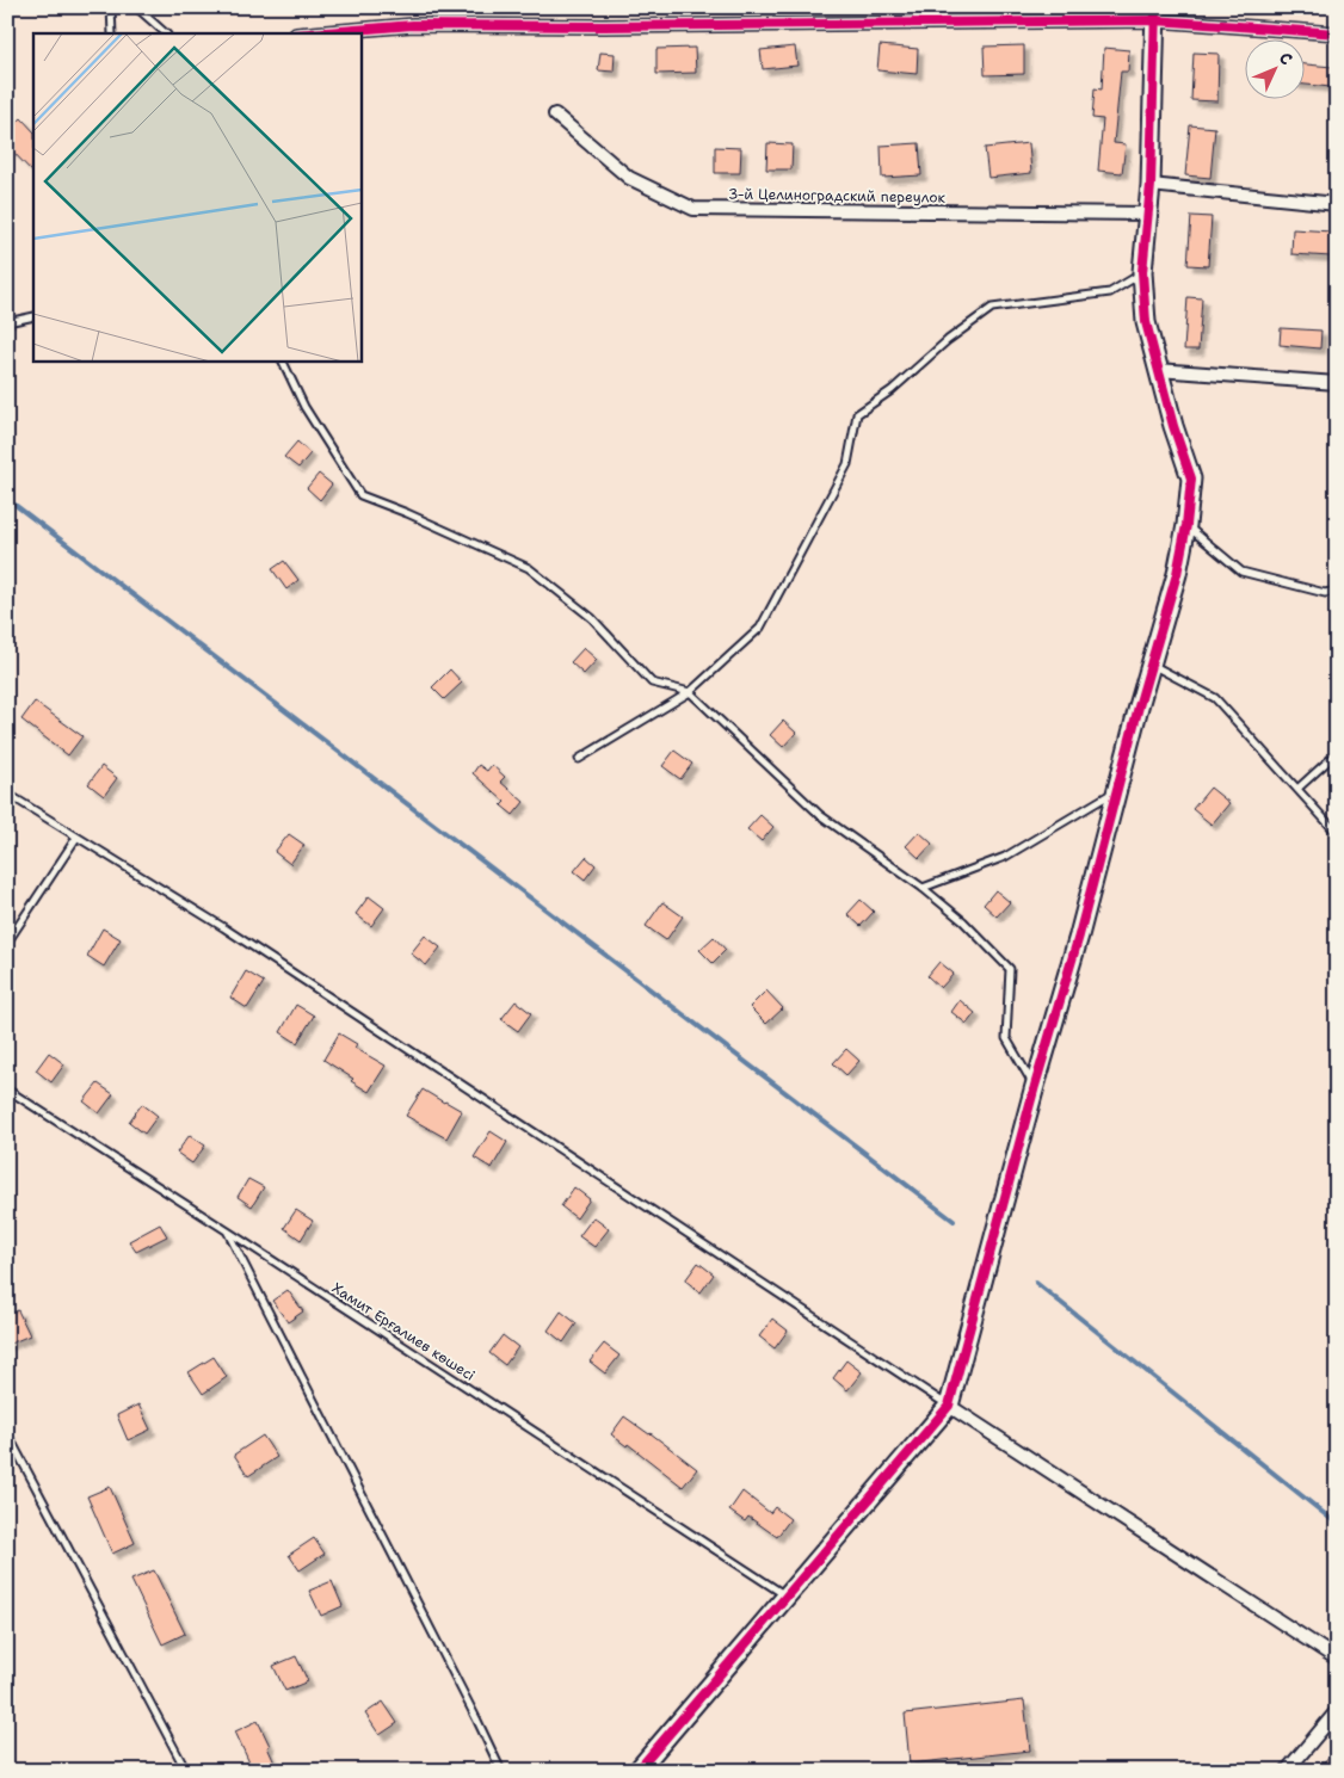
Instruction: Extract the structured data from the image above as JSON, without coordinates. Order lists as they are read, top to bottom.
{
  "streets": {
    "street": ["3-й Целиноградский переулок"],
    "lane": ["Хамит Ерғалиев көшесі"]
  },
  "north": "top right"
}
